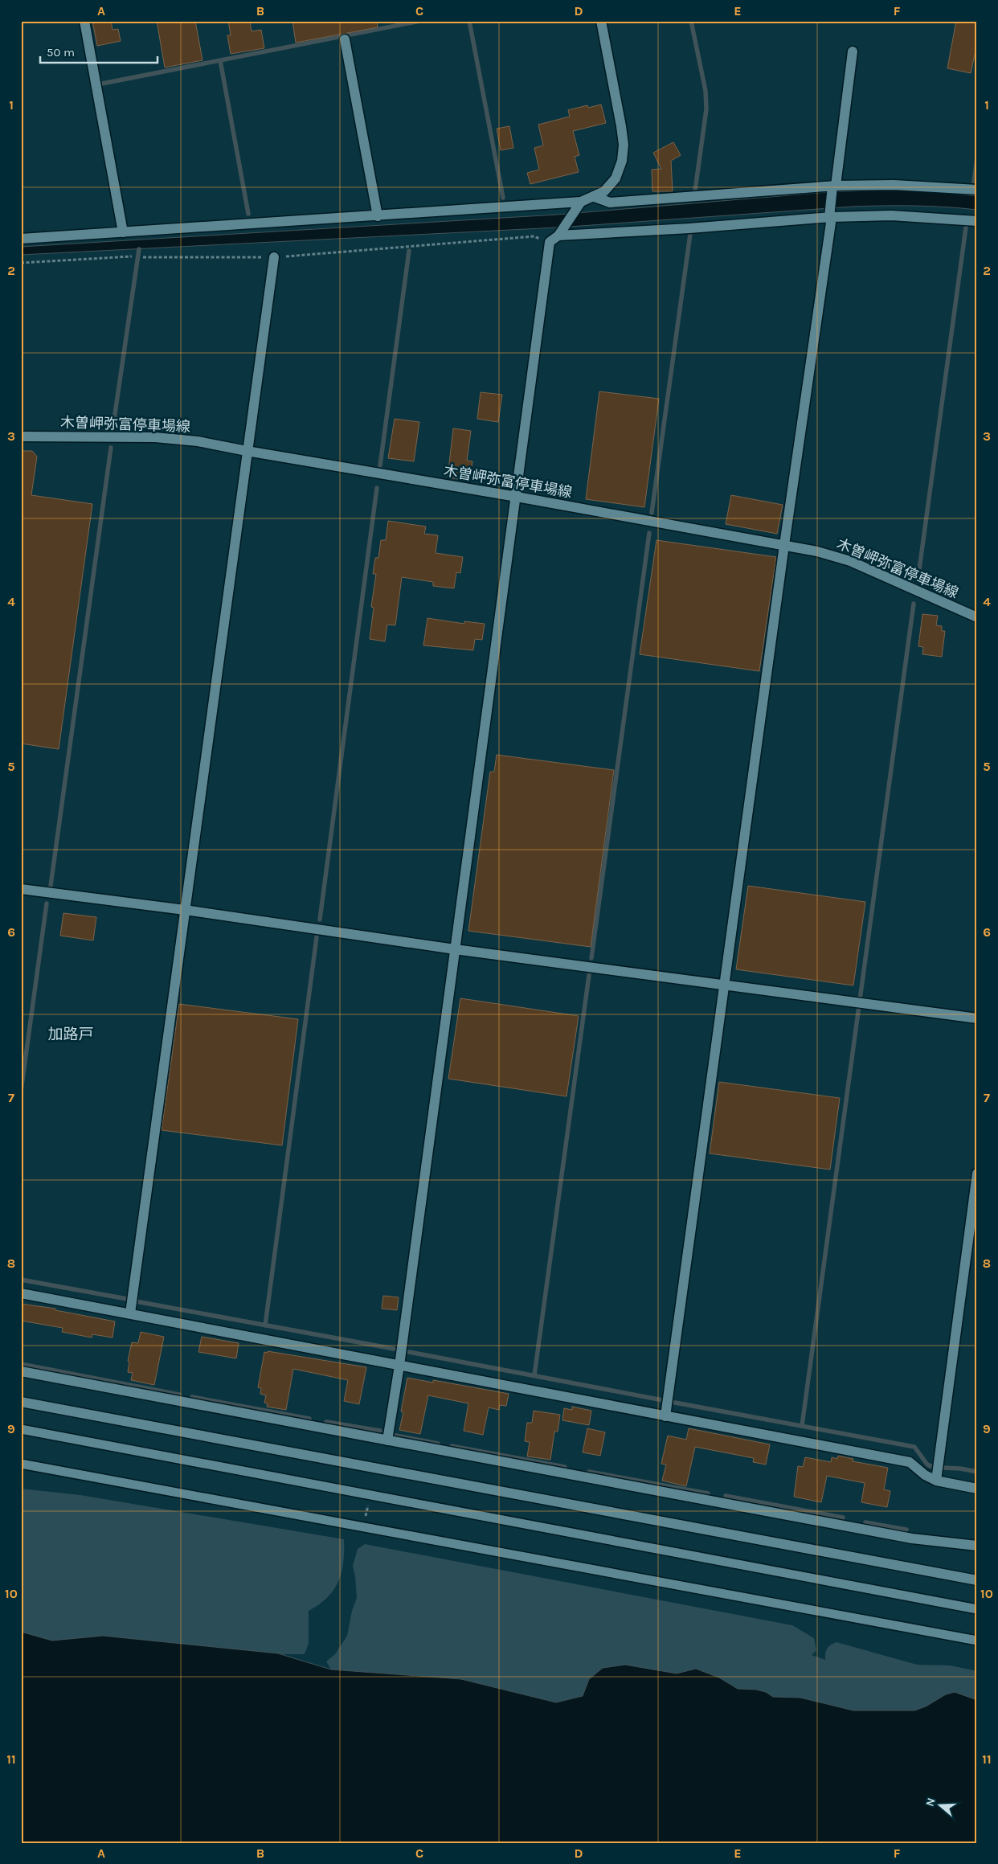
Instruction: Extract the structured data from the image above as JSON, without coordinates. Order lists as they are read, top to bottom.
{
  "streets": {
    "street": ["木曽岬弥富停車場線"]
  },
  "districts": ["加路戸"],
  "scale_bar": "50 m",
  "north": "left",
  "grid": {
    "columns": [
      "A",
      "B",
      "C",
      "D",
      "E",
      "F"
    ],
    "rows": [
      "1",
      "2",
      "3",
      "4",
      "5",
      "6",
      "7",
      "8",
      "9",
      "10",
      "11"
    ]
  }
}
